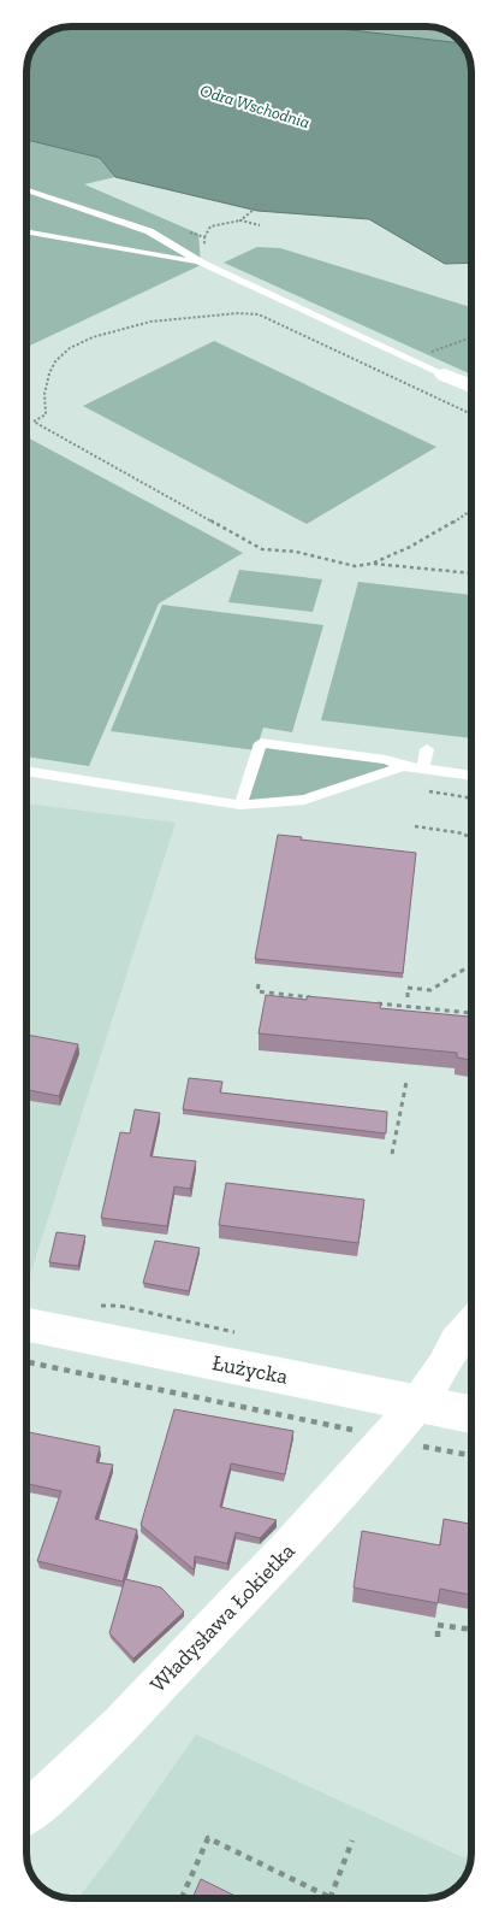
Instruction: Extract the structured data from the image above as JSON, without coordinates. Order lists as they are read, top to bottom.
{
  "streets": {
    "street": ["Łużycka", "Władysława Łokietka"]
  },
  "crossings": [
    ["Łużycka", "Władysława Łokietka"]
  ],
  "water": ["Odra Wschodnia"]
}
